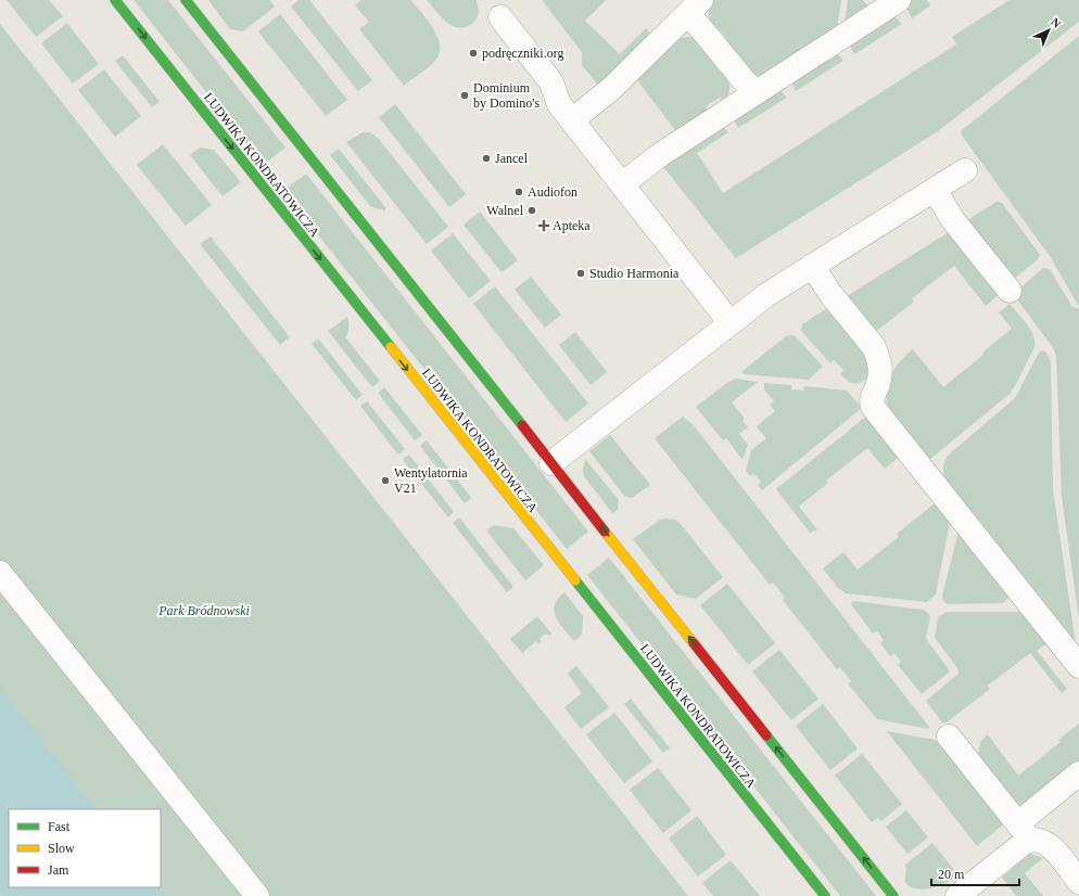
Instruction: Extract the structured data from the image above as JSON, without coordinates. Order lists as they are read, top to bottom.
{
  "streets": {
    "main road": ["LUDWIKA KONDRATOWICZA"]
  },
  "parks": ["Park Bródnowski"],
  "places": {
    "other": [
      "podręczniki.org",
      "Dominium by Domino's",
      "Jancel",
      "Audiofon",
      "Walnel",
      "Studio Harmonia",
      "Wentylatornia V21"
    ],
    "health": ["Apteka"]
  },
  "legend": ["Fast", "Slow", "Jam"],
  "scale_bar": "20 m",
  "north": "top right"
}
